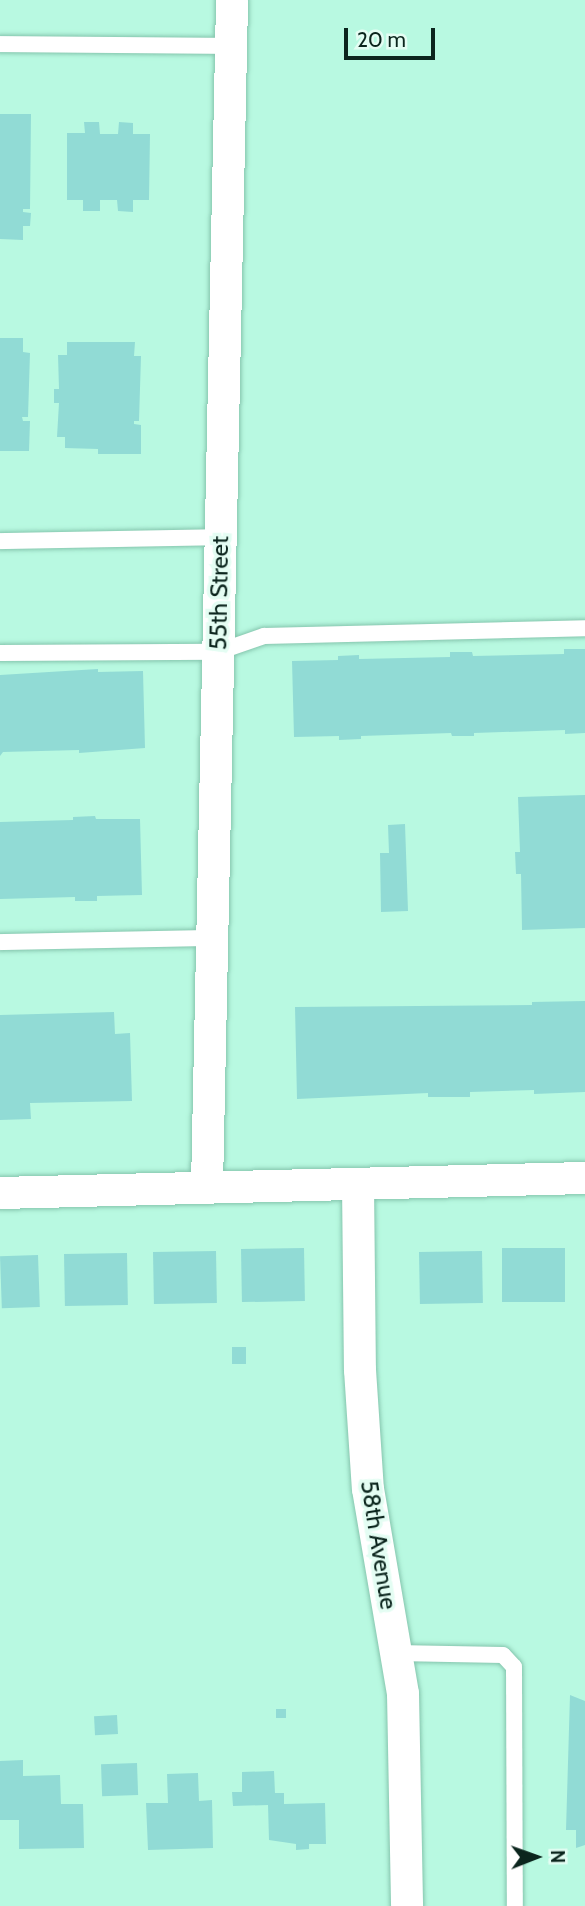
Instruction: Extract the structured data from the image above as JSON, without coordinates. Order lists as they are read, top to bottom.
{
  "streets": {
    "street": ["55th Street", "58th Avenue"]
  },
  "scale_bar": "20 m",
  "north": "right"
}
